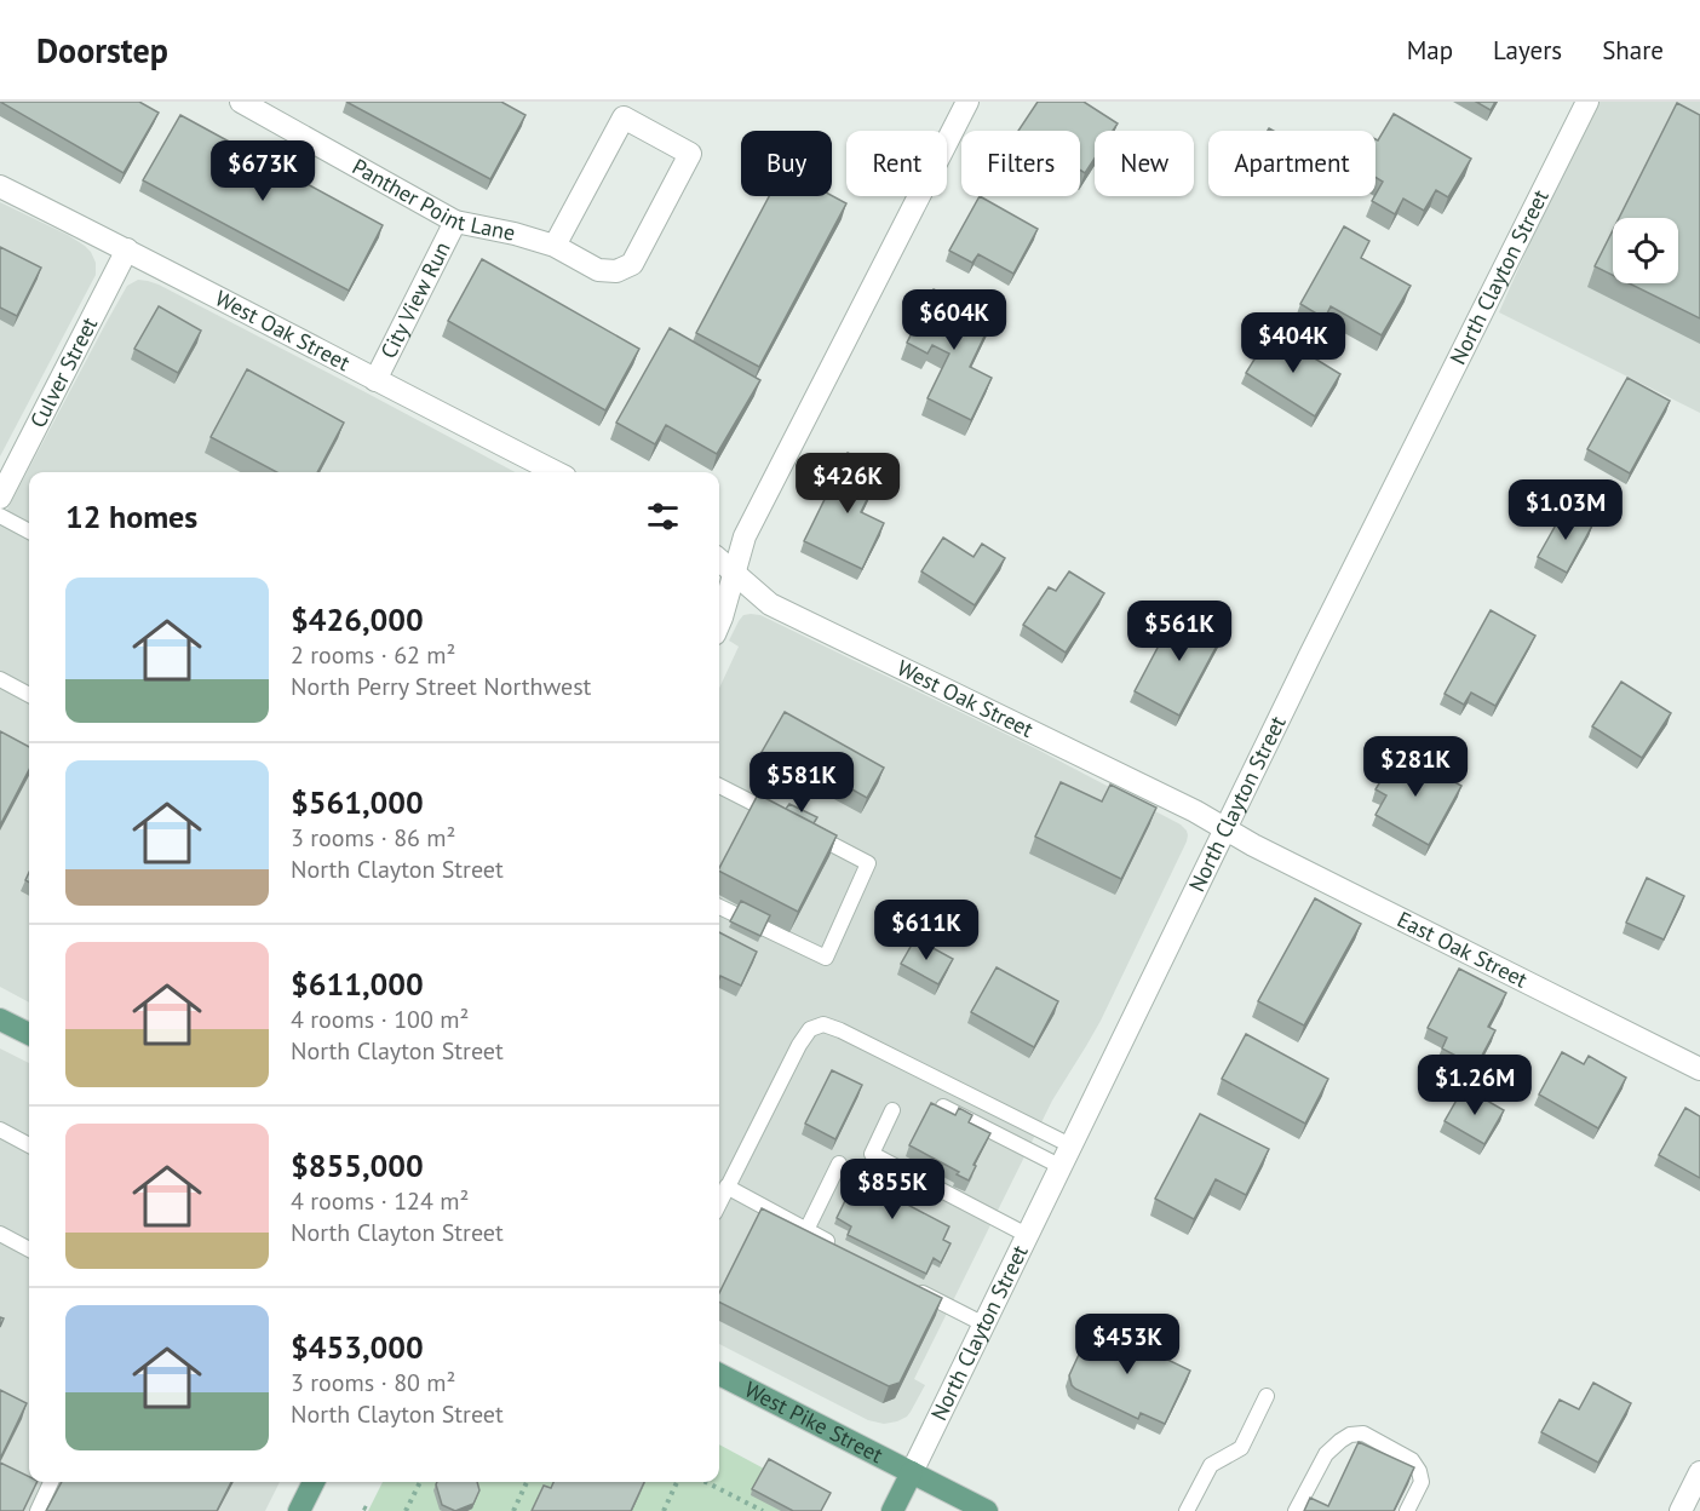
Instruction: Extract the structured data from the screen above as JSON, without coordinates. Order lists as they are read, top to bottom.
{
  "streets": {
    "main road": ["North Clayton Street", "West Pike Street"],
    "street": [
      "Panther Point Lane",
      "City View Run",
      "West Oak Street",
      "Culver Street",
      "East Oak Street"
    ]
  },
  "crossings": [
    ["Panther Point Lane", "City View Run"],
    ["North Clayton Street", "West Oak Street"],
    ["North Clayton Street", "East Oak Street"],
    ["North Clayton Street", "West Pike Street"],
    ["City View Run", "West Oak Street"],
    ["West Oak Street", "Culver Street"],
    ["West Oak Street", "East Oak Street"]
  ],
  "page": {
    "header": "Doorstep",
    "nav": ["Map", "Layers", "Share"],
    "chip": [
      "Buy",
      "Rent",
      "Filters",
      "New",
      "Apartment"
    ],
    "price": [
      "$673K",
      "$604K",
      "$404K",
      "$426K",
      "$1.03M",
      "$561K",
      "$281K",
      "$581K",
      "$611K",
      "$1.26M",
      "$855K",
      "$453K"
    ],
    "heading": "12 homes",
    "list": [
      {
        "name": "$426,000",
        "note": "2 rooms · 62 m² · North Perry Street Northwest"
      },
      {
        "name": "$561,000",
        "note": "3 rooms · 86 m² · North Clayton Street"
      },
      {
        "name": "$611,000",
        "note": "4 rooms · 100 m² · North Clayton Street"
      },
      {
        "name": "$855,000",
        "note": "4 rooms · 124 m² · North Clayton Street"
      },
      {
        "name": "$453,000",
        "note": "3 rooms · 80 m² · North Clayton Street"
      }
    ]
  }
}
